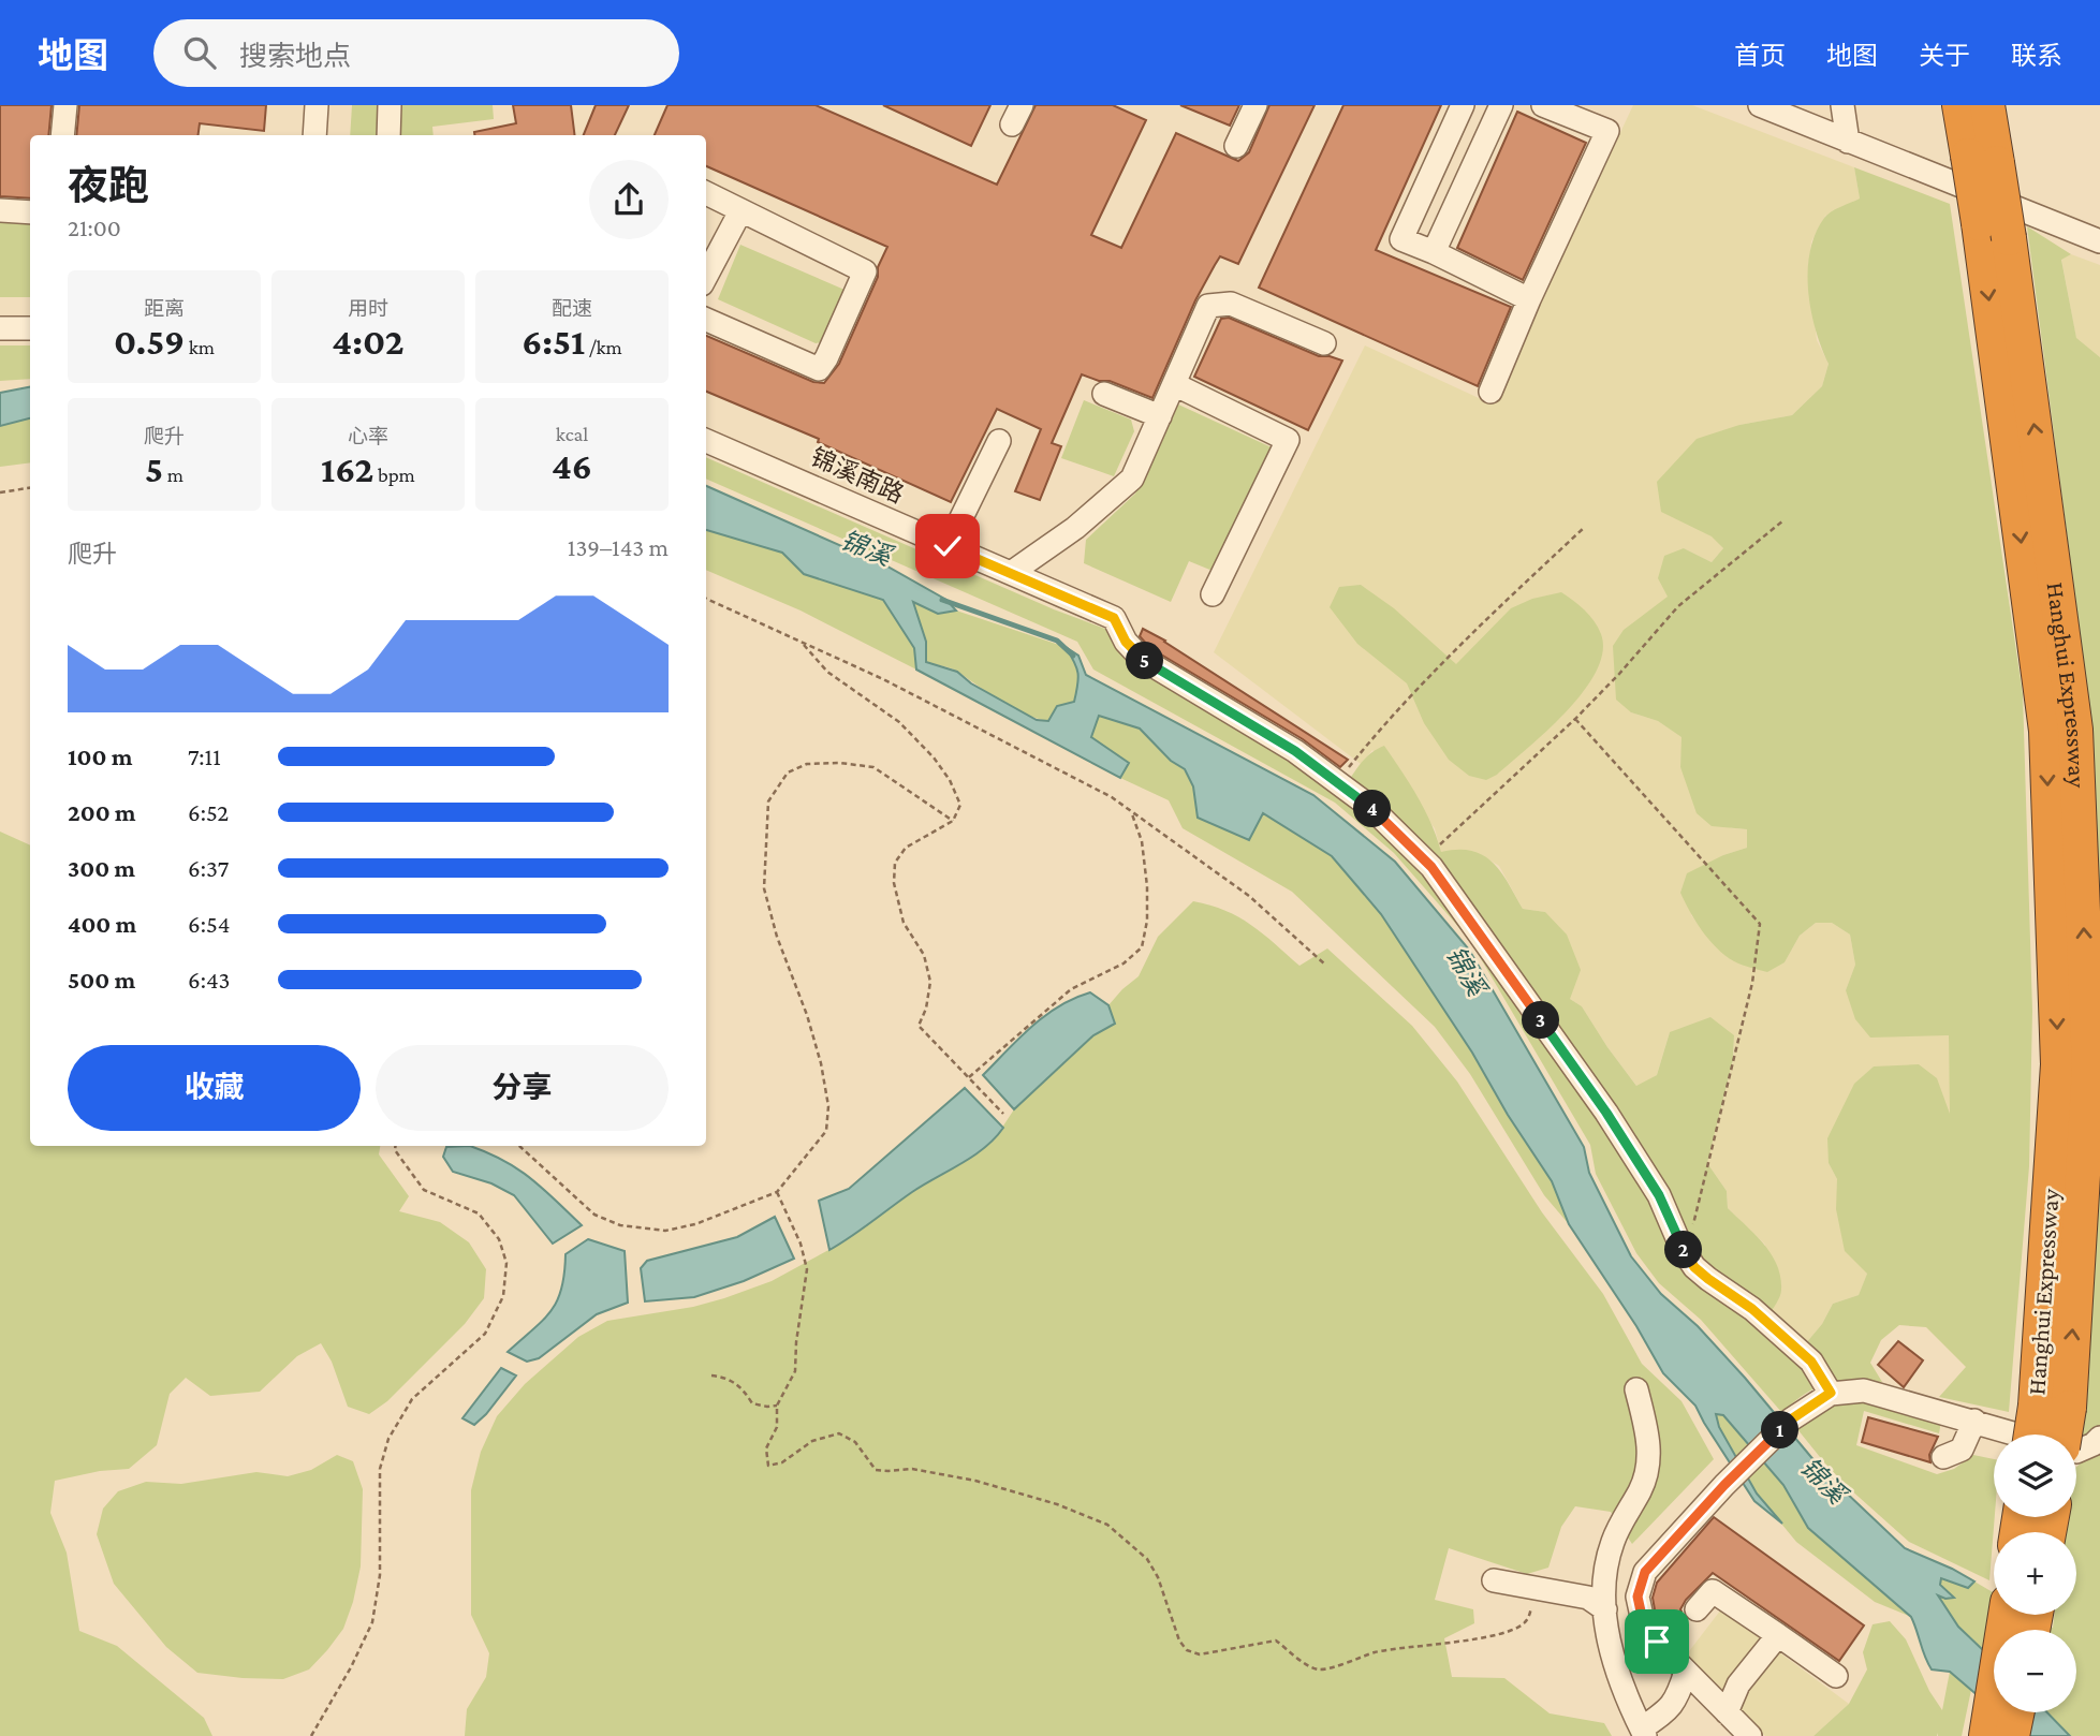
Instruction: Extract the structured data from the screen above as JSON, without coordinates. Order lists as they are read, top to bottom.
{
  "streets": {
    "highway": ["Hanghui Expressway"],
    "street": ["锦溪南路"]
  },
  "water": ["锦溪"],
  "page": {
    "header": "地图",
    "search": "搜索地点",
    "nav": [
      "首页",
      "地图",
      "关于",
      "联系"
    ],
    "heading": ["夜跑", "21:00"],
    "stats": [
      ["距离", "0.59 km"],
      ["用时", "4:02"],
      ["配速", "6:51 /km"],
      ["爬升", "5 m"],
      ["心率", "162 bpm"],
      ["kcal", "46"]
    ],
    "chart": ["爬升", "139–143 m"],
    "pins": [
      "5",
      "4",
      "3",
      "2",
      "1"
    ],
    "list": [
      {
        "name": "100 m",
        "note": "7:11"
      },
      {
        "name": "200 m",
        "note": "6:52"
      },
      {
        "name": "300 m",
        "note": "6:37"
      },
      {
        "name": "400 m",
        "note": "6:54"
      },
      {
        "name": "500 m",
        "note": "6:43"
      }
    ],
    "buttons": ["收藏", "分享"],
    "map_buttons": ["+", "−"]
  }
}
